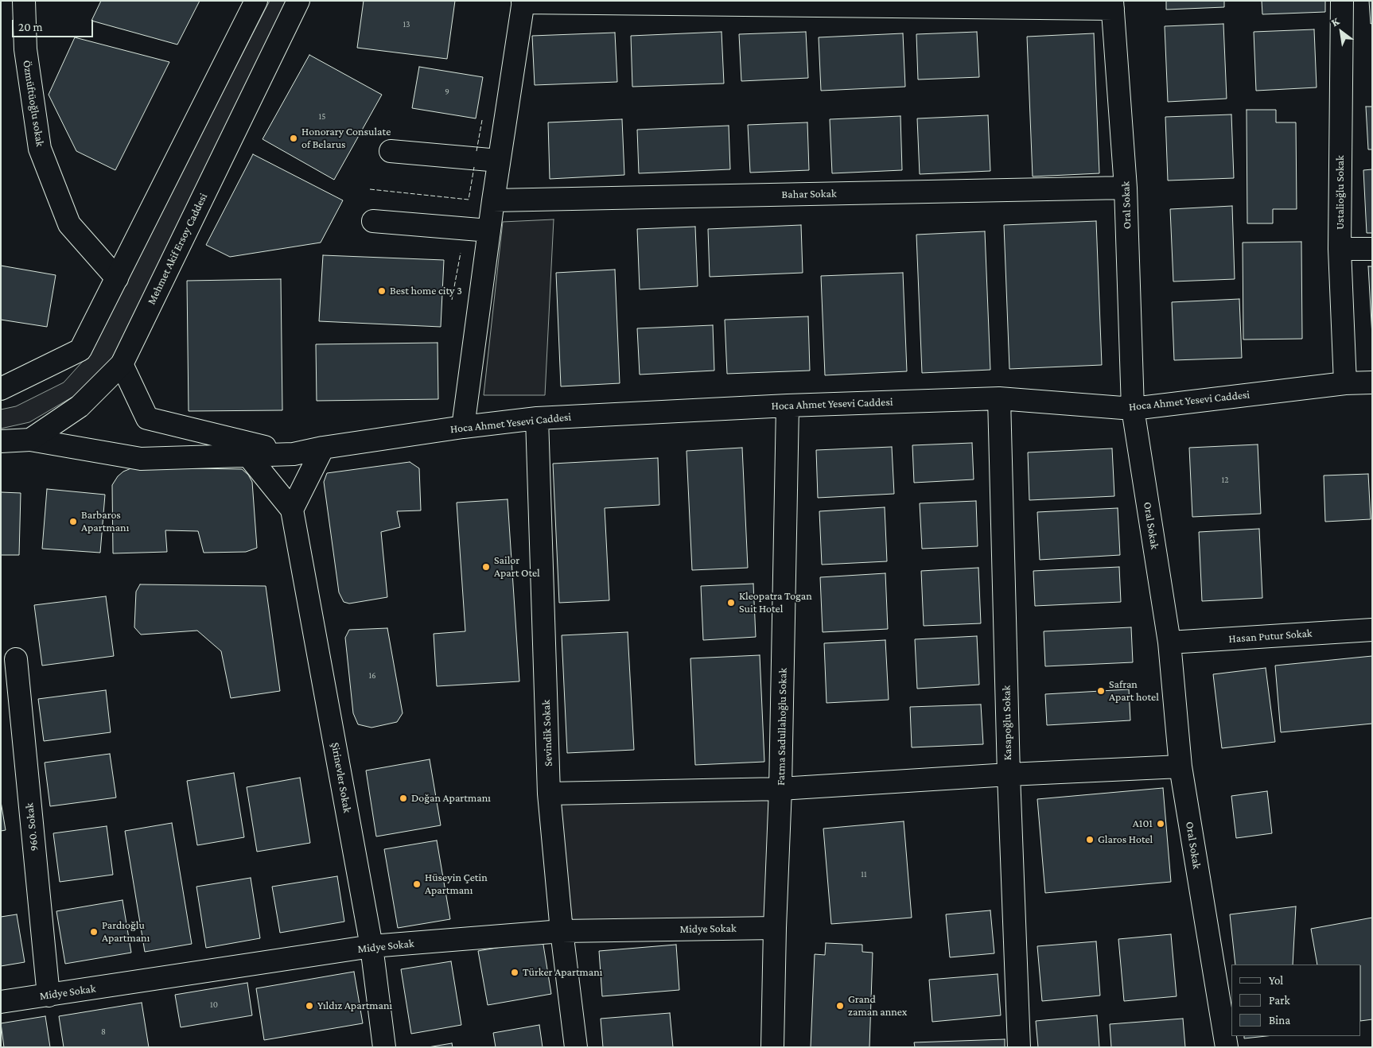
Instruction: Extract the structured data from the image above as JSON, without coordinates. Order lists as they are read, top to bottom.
{
  "streets": {
    "street": [
      "Özmüftüoğlu sokak",
      "Ustalioğlu Sokak",
      "Bahar Sokak",
      "Oral Sokak",
      "Mehmet Akif Ersoy Caddesi",
      "Hoca Ahmet Yesevi Caddesi",
      "Hasan Putur Sokak",
      "Kasapoğlu Sokak",
      "Fatma Sadullahoğlu Sokak",
      "Sevindik Sokak",
      "Şirinevler Sokak",
      "960. Sokak",
      "Midye Sokak"
    ]
  },
  "crossings": [
    ["Ustalioğlu Sokak", "Hoca Ahmet Yesevi Caddesi"],
    ["Bahar Sokak", "Oral Sokak"],
    ["Oral Sokak", "Hoca Ahmet Yesevi Caddesi"],
    ["Oral Sokak", "Hasan Putur Sokak"],
    ["Mehmet Akif Ersoy Caddesi", "Hoca Ahmet Yesevi Caddesi"],
    ["Hoca Ahmet Yesevi Caddesi", "Kasapoğlu Sokak"],
    ["Hoca Ahmet Yesevi Caddesi", "Fatma Sadullahoğlu Sokak"],
    ["Hoca Ahmet Yesevi Caddesi", "Sevindik Sokak"],
    ["Hoca Ahmet Yesevi Caddesi", "Şirinevler Sokak"],
    ["Fatma Sadullahoğlu Sokak", "Midye Sokak"],
    ["Sevindik Sokak", "Midye Sokak"],
    ["Şirinevler Sokak", "Midye Sokak"],
    ["960. Sokak", "Midye Sokak"]
  ],
  "places": [
    "Honorary Consulate of Belarus",
    "Best home city 3",
    "Barbaros Apartmanı",
    "Sailor Apart Otel",
    "Kleopatra Togan Suit Hotel",
    "Safran Apart hotel",
    "Doğan Apartmanı",
    "A101",
    "Glaros Hotel",
    "Hüseyin Çetin Apartmanı",
    "Pardıoğlu Apartmanı",
    "Türker Apartmanı",
    "Yıldız Apartmanı",
    "Grand zaman annex"
  ],
  "house_numbers": [
    "13",
    "9",
    "15",
    "12",
    "16",
    "11",
    "10",
    "8"
  ],
  "legend": ["Yol", "Park", "Bina"],
  "scale_bar": "20 m",
  "north": "top left"
}
